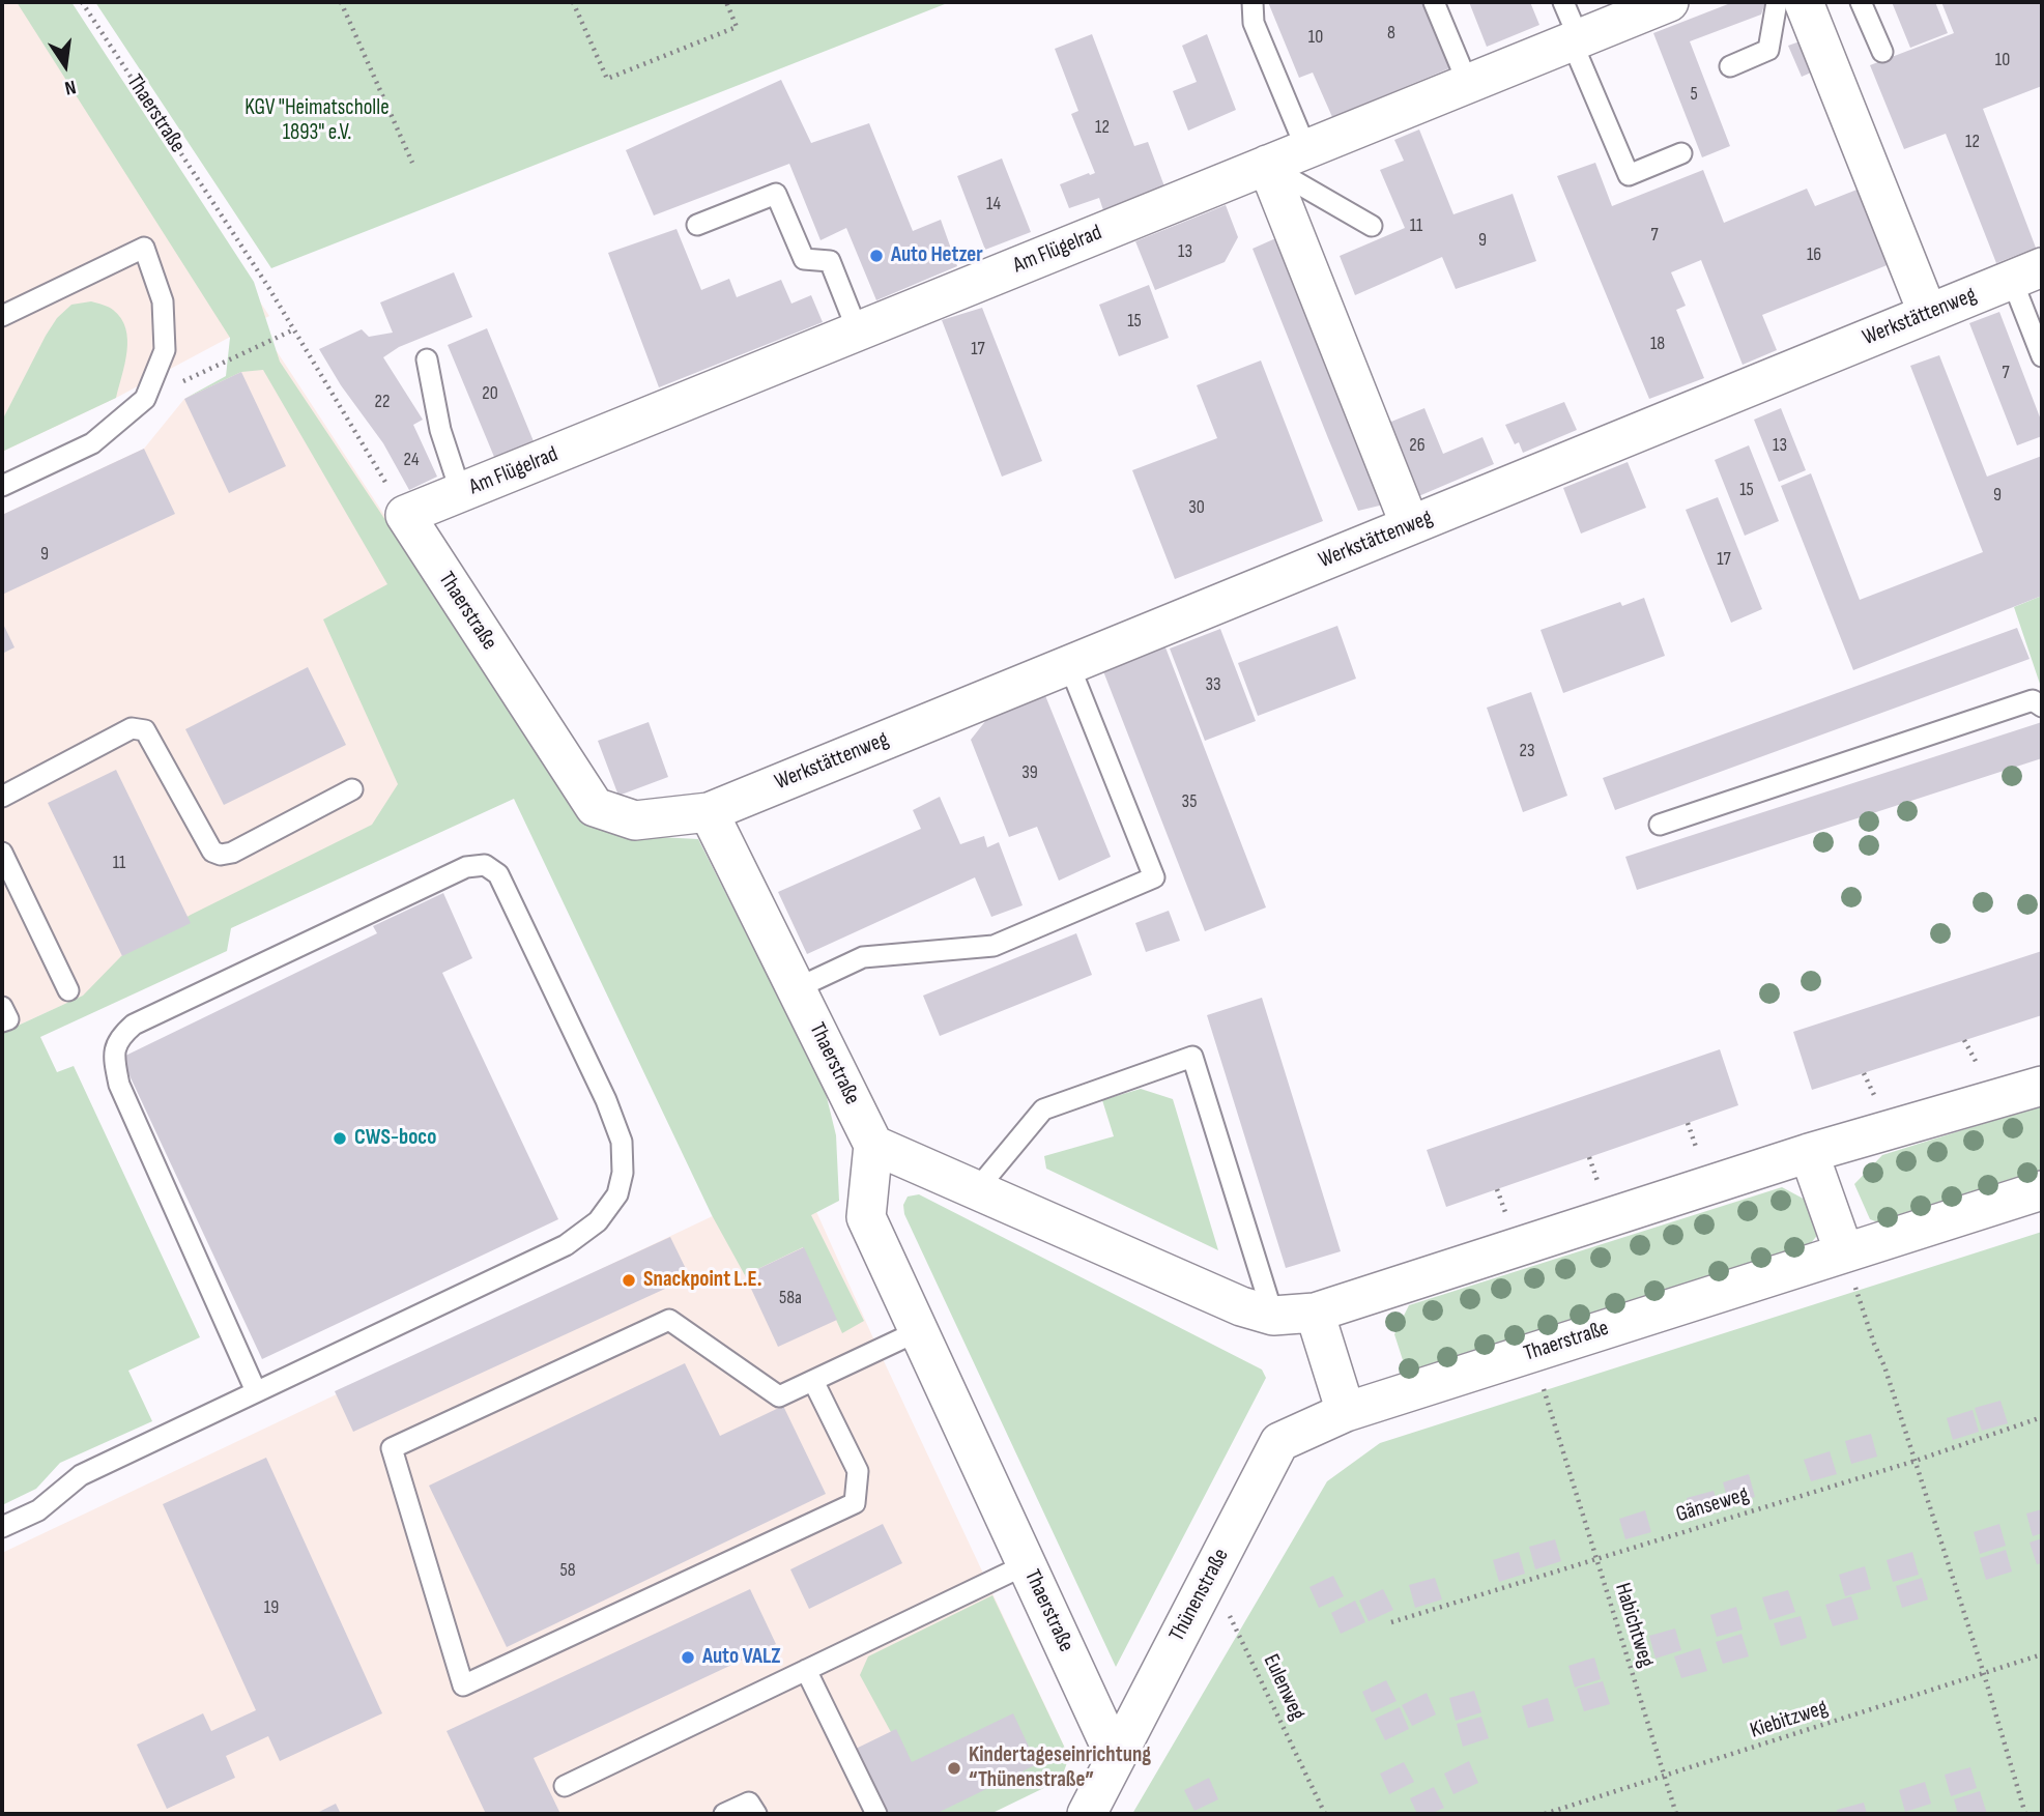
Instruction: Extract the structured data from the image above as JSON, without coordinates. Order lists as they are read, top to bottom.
{
  "streets": {
    "street": [
      "Thaerstraße",
      "Am Flügelrad",
      "Werkstättenweg",
      "Thünenstraße"
    ],
    "path": [
      "Gänseweg",
      "Habichtweg",
      "Eulenweg",
      "Kiebitzweg"
    ]
  },
  "crossings": [
    ["Thaerstraße", "Am Flügelrad"],
    ["Thaerstraße", "Werkstättenweg"],
    ["Thaerstraße", "Thünenstraße"],
    ["Thaerstraße", "Habichtweg"],
    ["Gänseweg", "Habichtweg"],
    ["Thünenstraße", "Eulenweg"],
    ["Habichtweg", "Kiebitzweg"]
  ],
  "parks": ["KGV \"Heimatscholle 1893\" e.V."],
  "places": [
    "Auto Hetzer",
    "CWS-boco",
    "Snackpoint L.E.",
    "Auto VALZ",
    "Kindertageseinrichtung “Thünenstraße”"
  ],
  "house_numbers": [
    "8",
    "10",
    "10",
    "5",
    "12",
    "12",
    "14",
    "11",
    "7",
    "9",
    "13",
    "16",
    "15",
    "18",
    "17",
    "7",
    "20",
    "22",
    "26",
    "13",
    "24",
    "15",
    "9",
    "30",
    "9",
    "17",
    "33",
    "23",
    "39",
    "35",
    "11",
    "58a",
    "58",
    "19"
  ],
  "north": "bottom"
}
